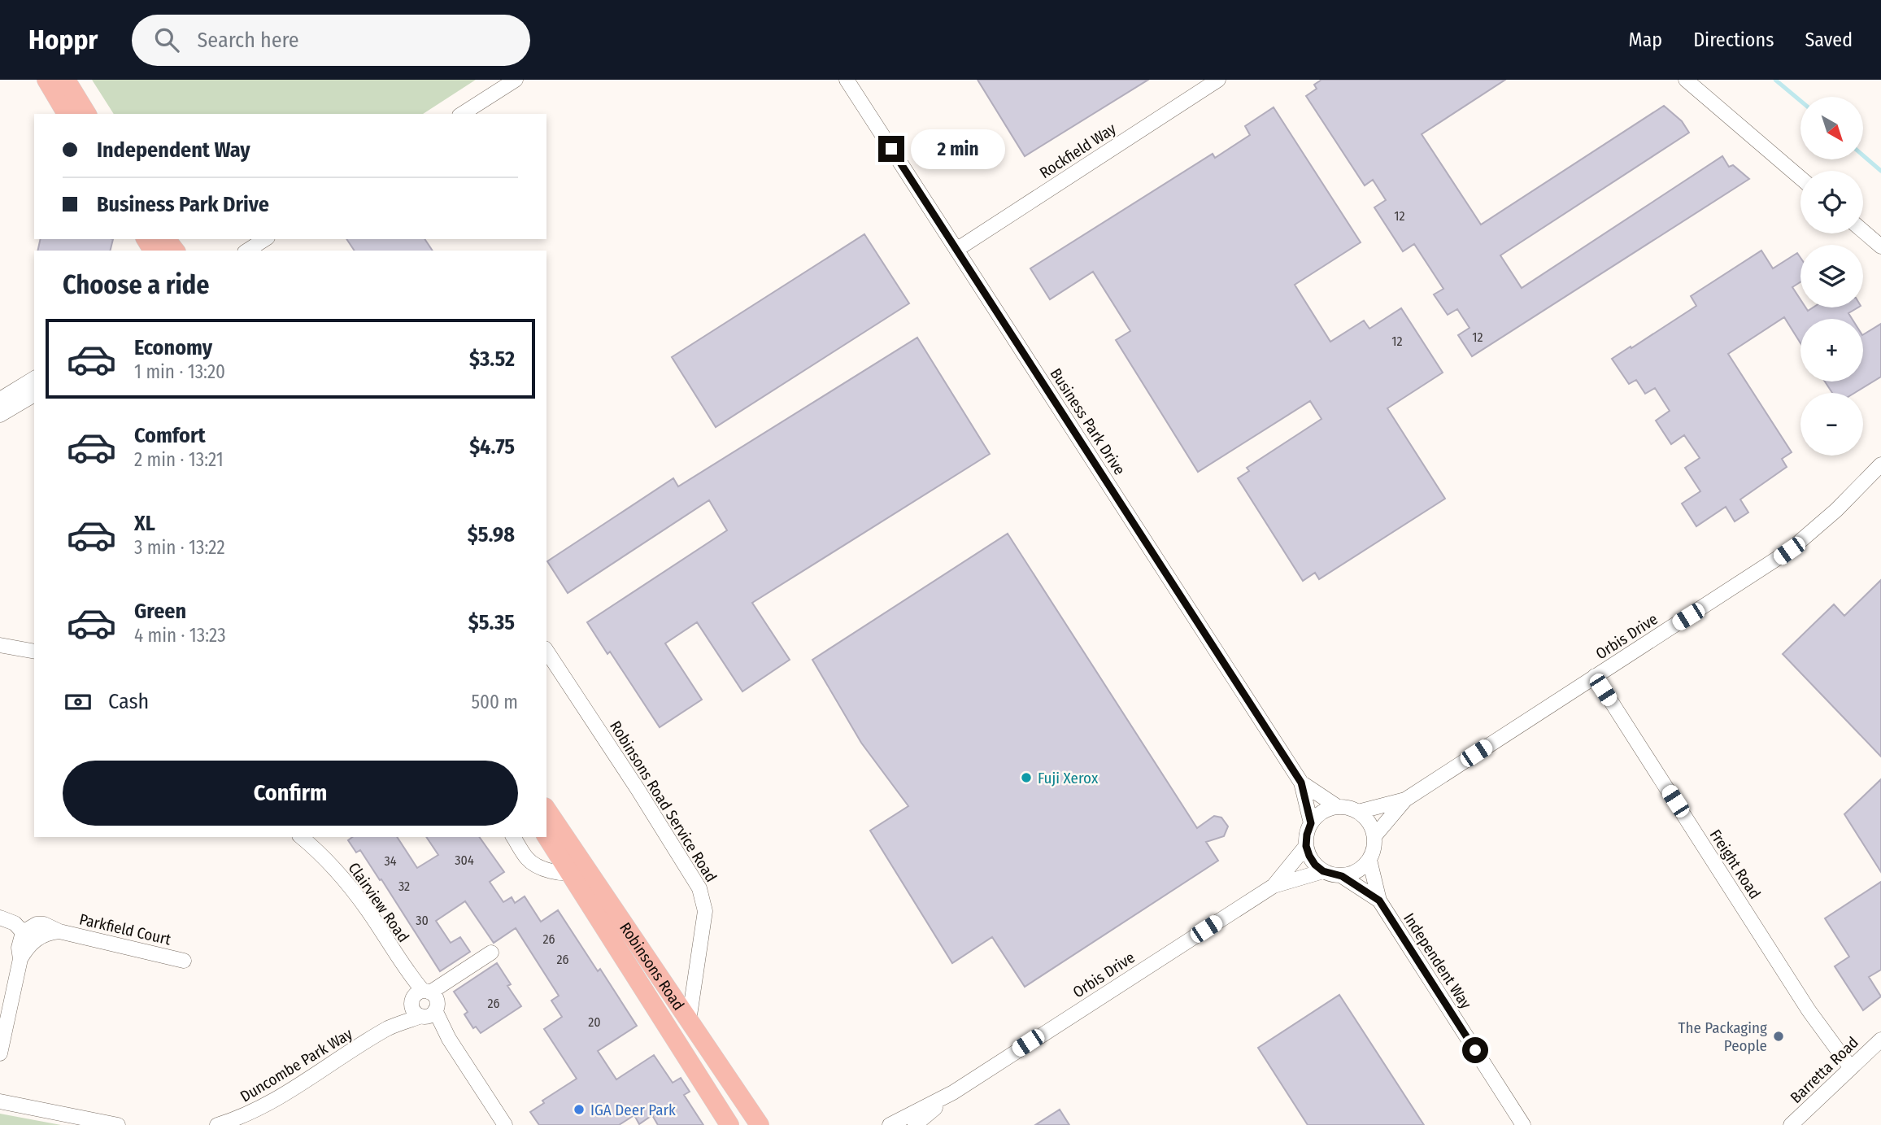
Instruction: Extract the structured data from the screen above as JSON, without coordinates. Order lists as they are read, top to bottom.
{
  "streets": {
    "main road": ["Robinsons Road"],
    "street": [
      "Rockfield Way",
      "Business Park Drive",
      "Orbis Drive",
      "Robinsons Road Service Road",
      "Freight Road",
      "Clairview Road",
      "Parkfield Court",
      "Independent Way",
      "Duncombe Park Way",
      "Barretta Road"
    ]
  },
  "crossings": [
    ["Rockfield Way", "Business Park Drive"],
    ["Business Park Drive", "Orbis Drive"],
    ["Business Park Drive", "Independent Way"],
    ["Orbis Drive", "Freight Road"],
    ["Orbis Drive", "Independent Way"],
    ["Robinsons Road Service Road", "Robinsons Road"],
    ["Freight Road", "Barretta Road"],
    ["Clairview Road", "Duncombe Park Way"]
  ],
  "places": ["Fuji Xerox", "The Packaging People", "IGA Deer Park"],
  "house_numbers": [
    "12",
    "12",
    "12",
    "304",
    "34",
    "32",
    "30",
    "26",
    "26",
    "26",
    "20"
  ],
  "north": "bottom right",
  "page": {
    "header": "Hoppr",
    "search": "Search here",
    "nav": ["Map", "Directions", "Saved"],
    "map_buttons": ["+", "−"],
    "banner": ["Independent Way", "Business Park Drive"],
    "bubble": "2 min",
    "heading": "Choose a ride",
    "list": [
      {
        "name": "Economy",
        "note": "1 min · 13:20",
        "value": "$3.52"
      },
      {
        "name": "Comfort",
        "note": "2 min · 13:21",
        "value": "$4.75"
      },
      {
        "name": "XL",
        "note": "3 min · 13:22",
        "value": "$5.98"
      },
      {
        "name": "Green",
        "note": "4 min · 13:23",
        "value": "$5.35"
      }
    ],
    "pay": ["Cash", "500 m"],
    "buttons": "Confirm"
  }
}
